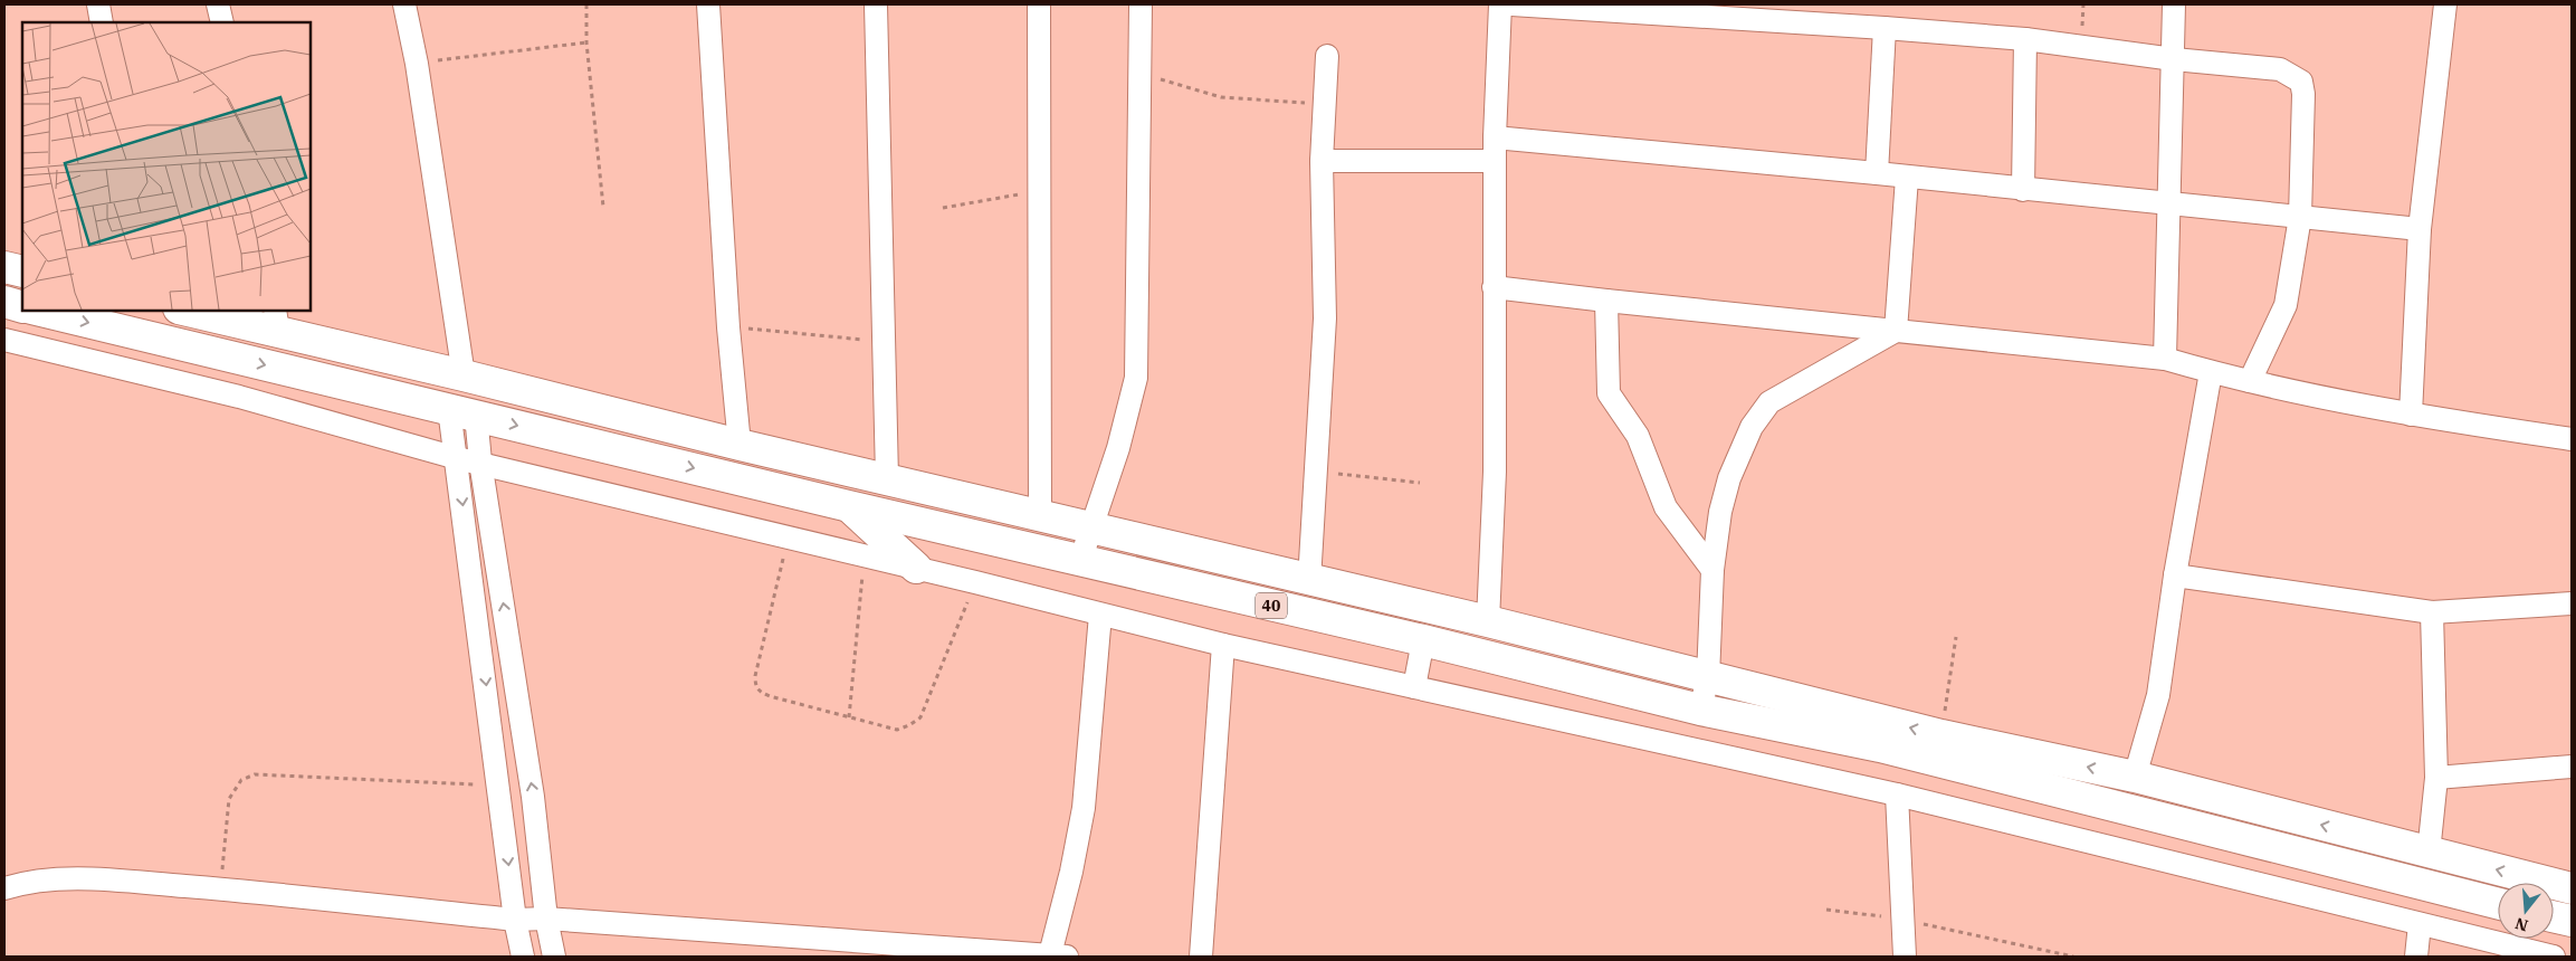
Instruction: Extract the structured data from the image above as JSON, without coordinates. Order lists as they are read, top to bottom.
{
  "streets": {
    "highway": ["40"]
  },
  "north": "bottom"
}
